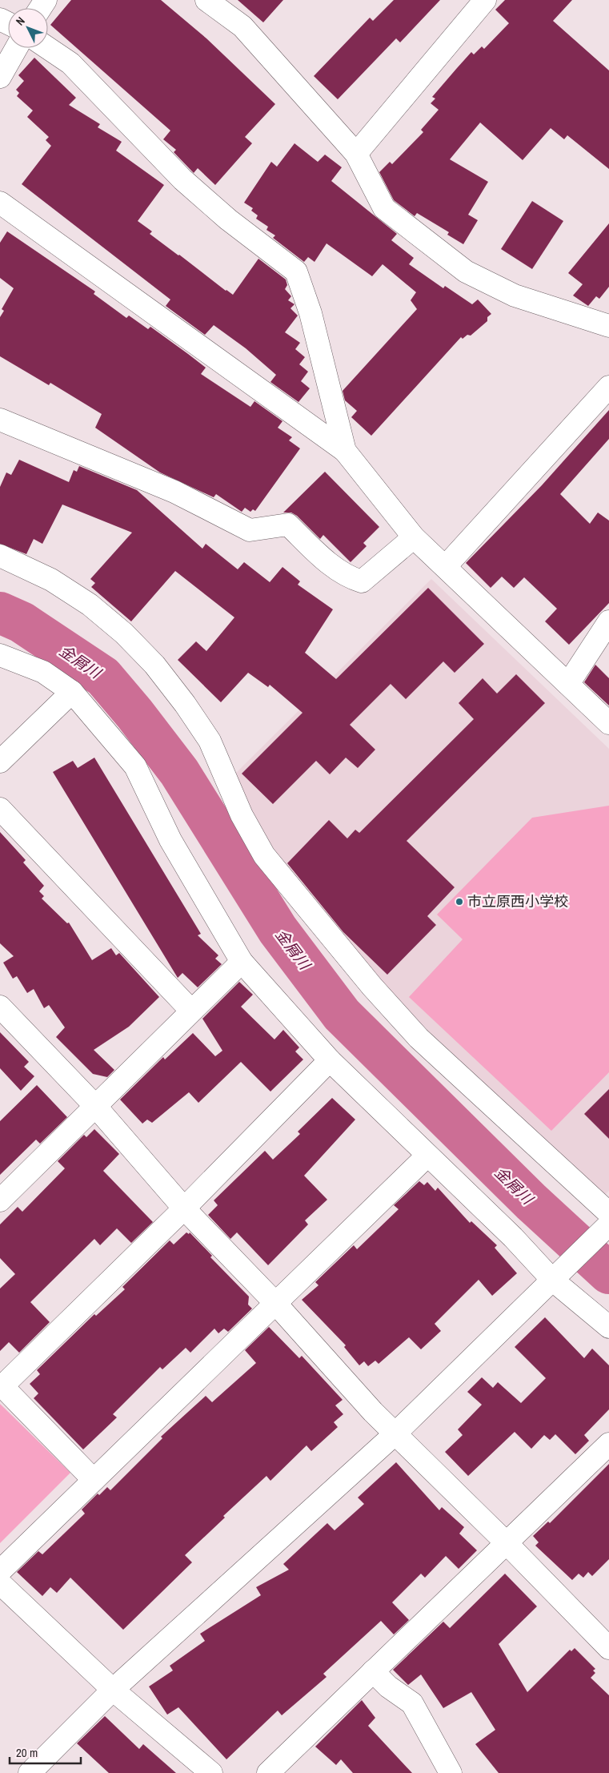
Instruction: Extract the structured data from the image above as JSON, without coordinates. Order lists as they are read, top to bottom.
{
  "water": ["金屑川"],
  "places": ["市立原西小学校"],
  "scale_bar": "20 m",
  "north": "top left"
}
